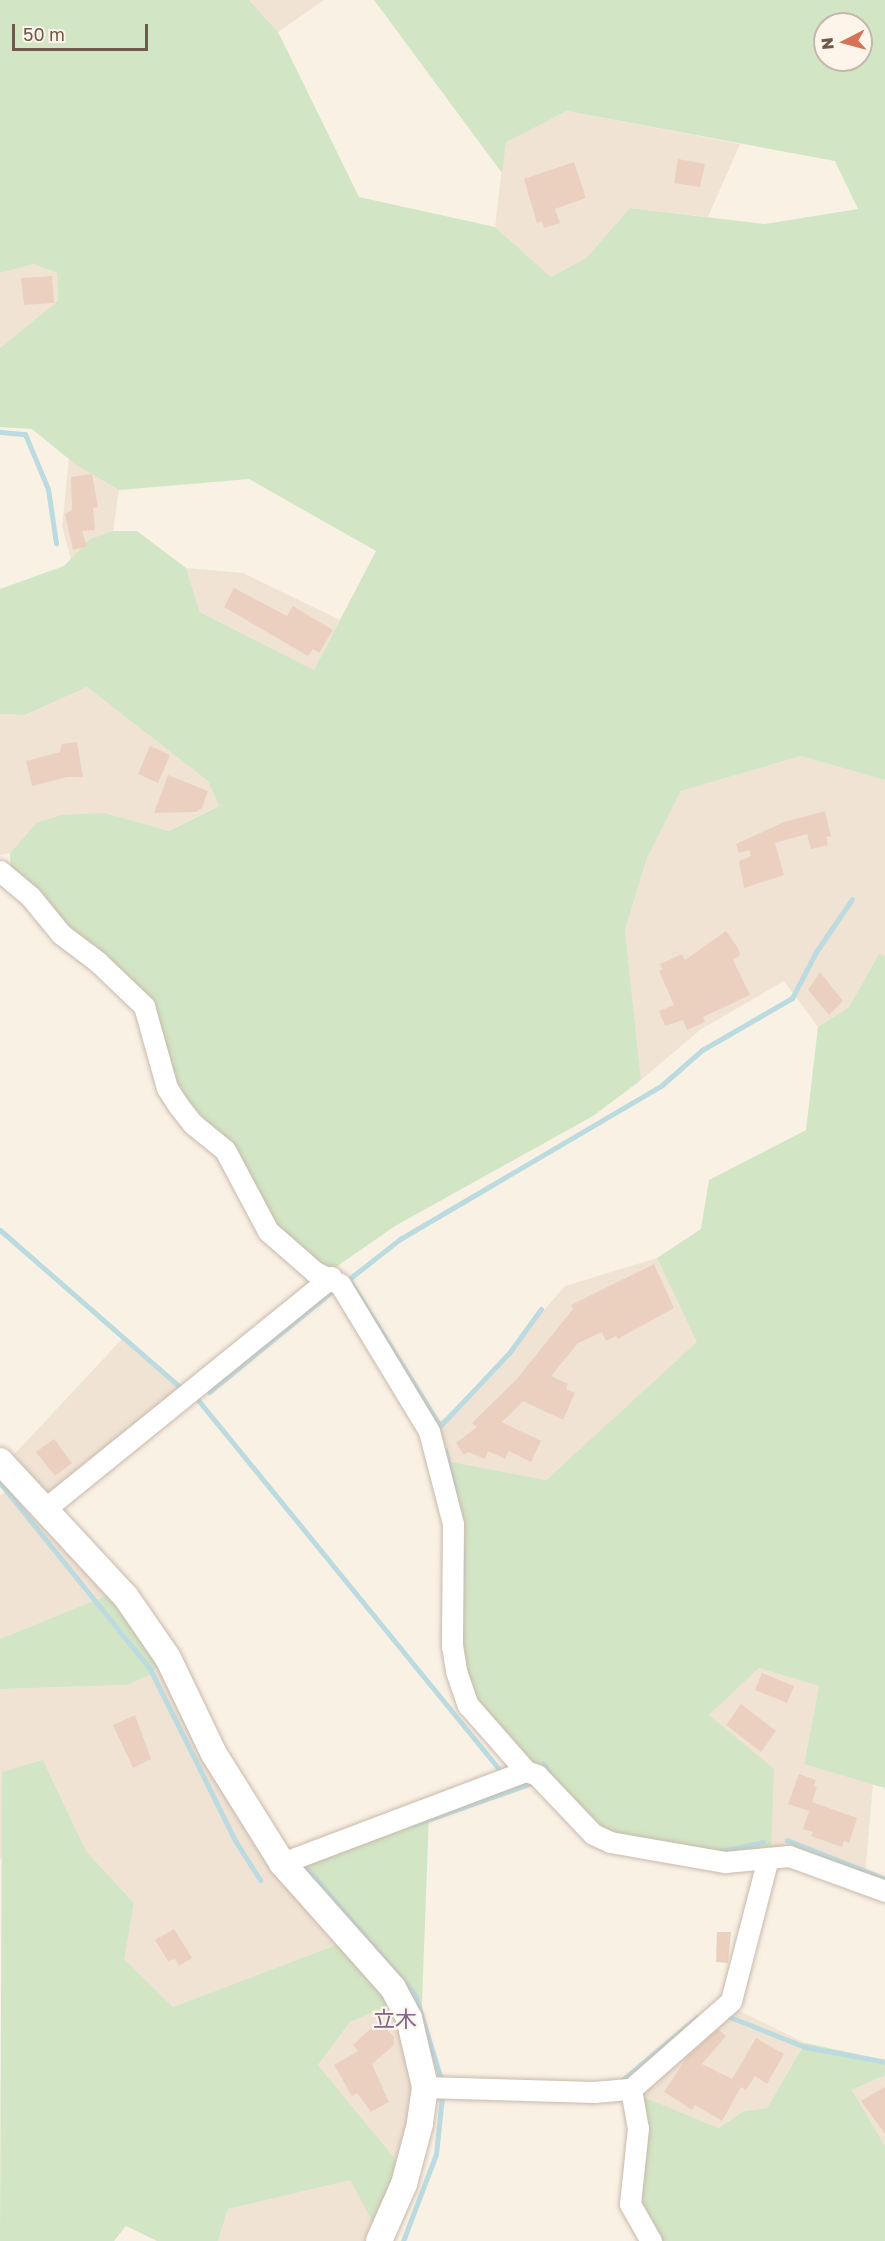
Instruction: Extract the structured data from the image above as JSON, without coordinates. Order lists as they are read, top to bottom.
{
  "districts": ["立木"],
  "scale_bar": "50 m",
  "north": "left"
}
